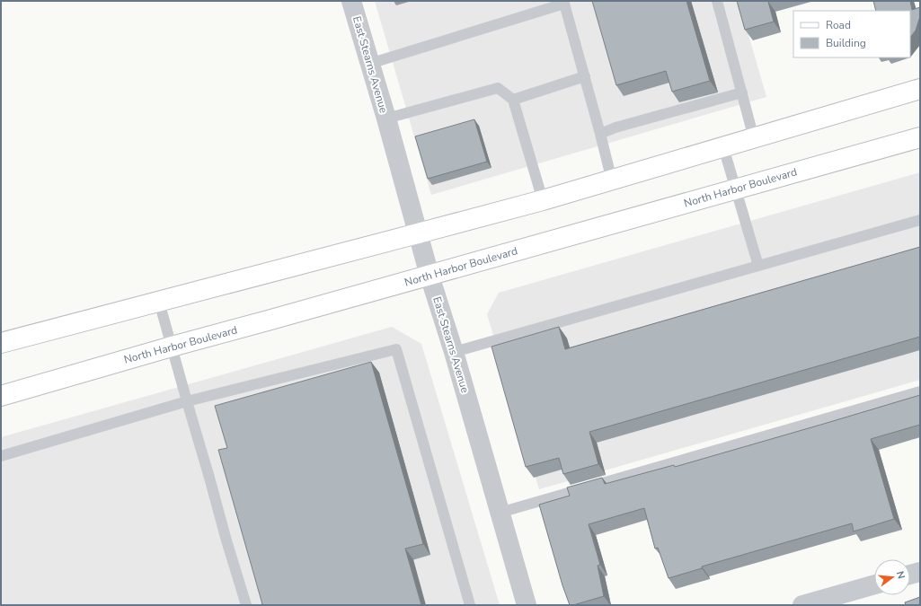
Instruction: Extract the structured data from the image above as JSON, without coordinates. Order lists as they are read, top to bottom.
{
  "streets": {
    "main road": ["North Harbor Boulevard"],
    "street": ["East Stearns Avenue"]
  },
  "crossings": [
    ["East Stearns Avenue", "North Harbor Boulevard"]
  ],
  "legend": ["Road", "Building"],
  "north": "right"
}
